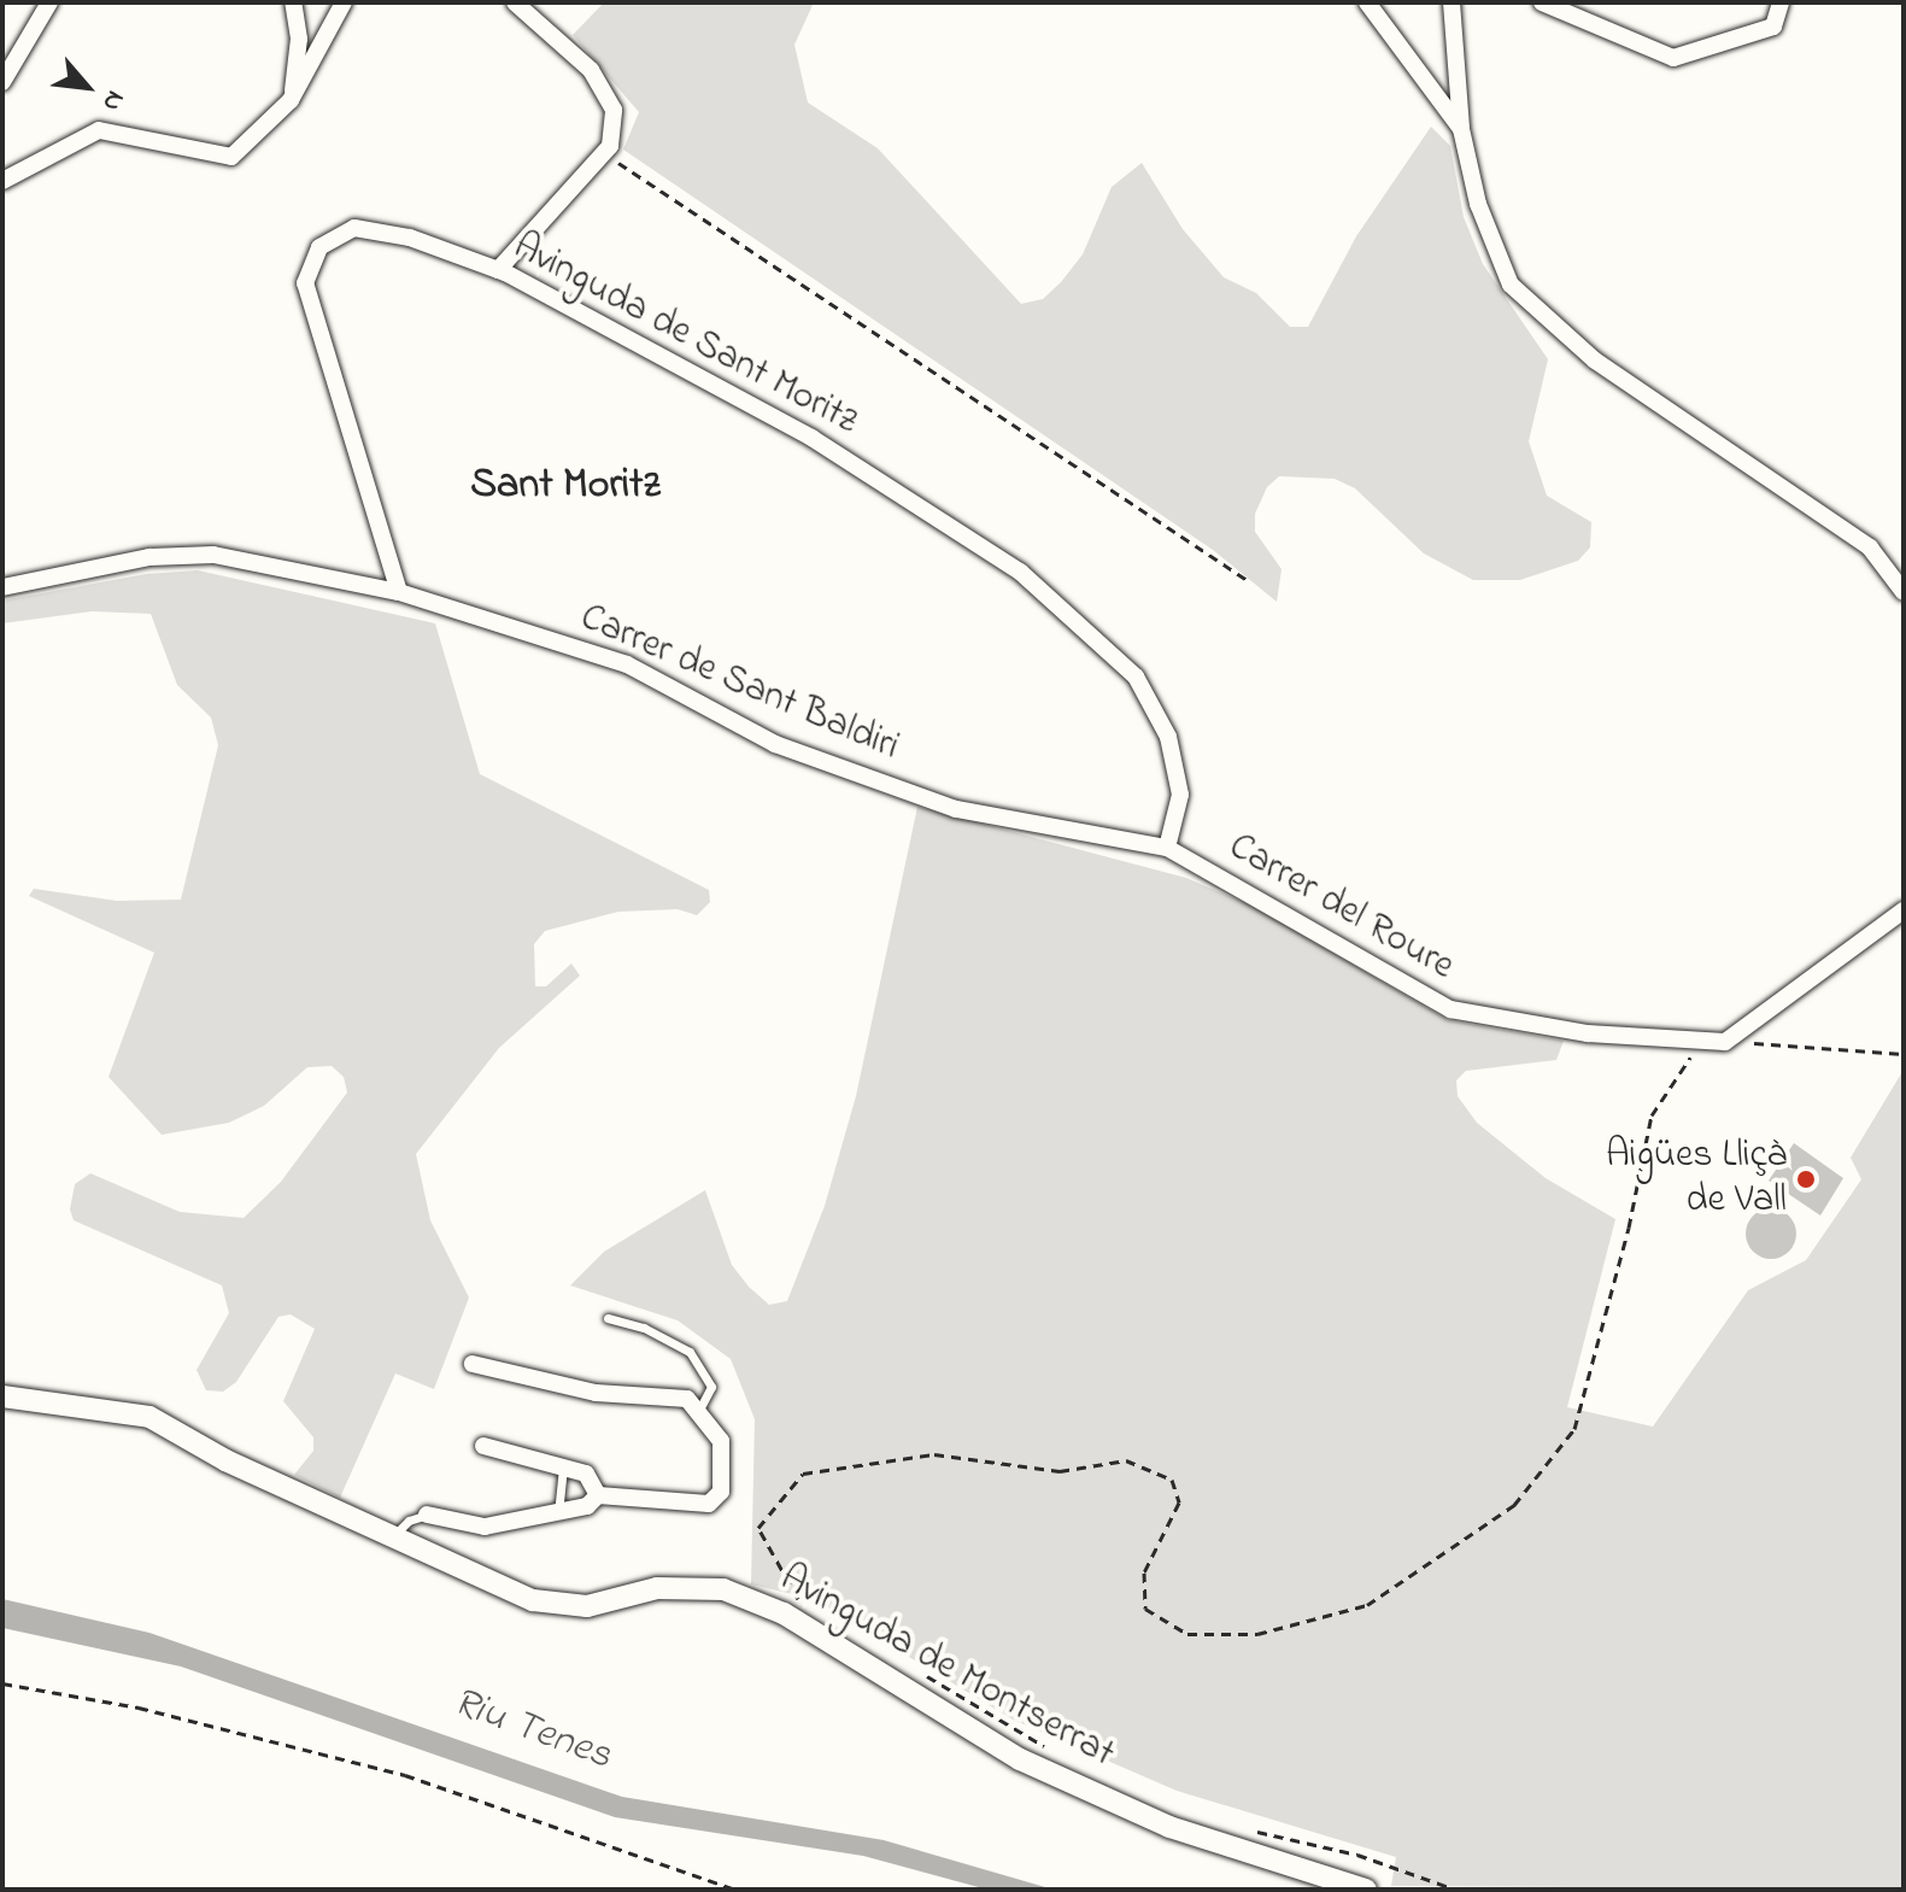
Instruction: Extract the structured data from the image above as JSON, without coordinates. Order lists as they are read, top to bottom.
{
  "streets": {
    "street": [
      "Avinguda de Sant Moritz",
      "Carrer de Sant Baldiri",
      "Carrer del Roure",
      "Avinguda de Montserrat"
    ]
  },
  "crossings": [
    ["Avinguda de Sant Moritz", "Carrer de Sant Baldiri"],
    ["Avinguda de Sant Moritz", "Carrer del Roure"],
    ["Carrer de Sant Baldiri", "Carrer del Roure"]
  ],
  "districts": ["Sant Moritz"],
  "water": ["Riu Tenes"],
  "places": ["Aigües Lliçà de Vall"],
  "north": "bottom right"
}
